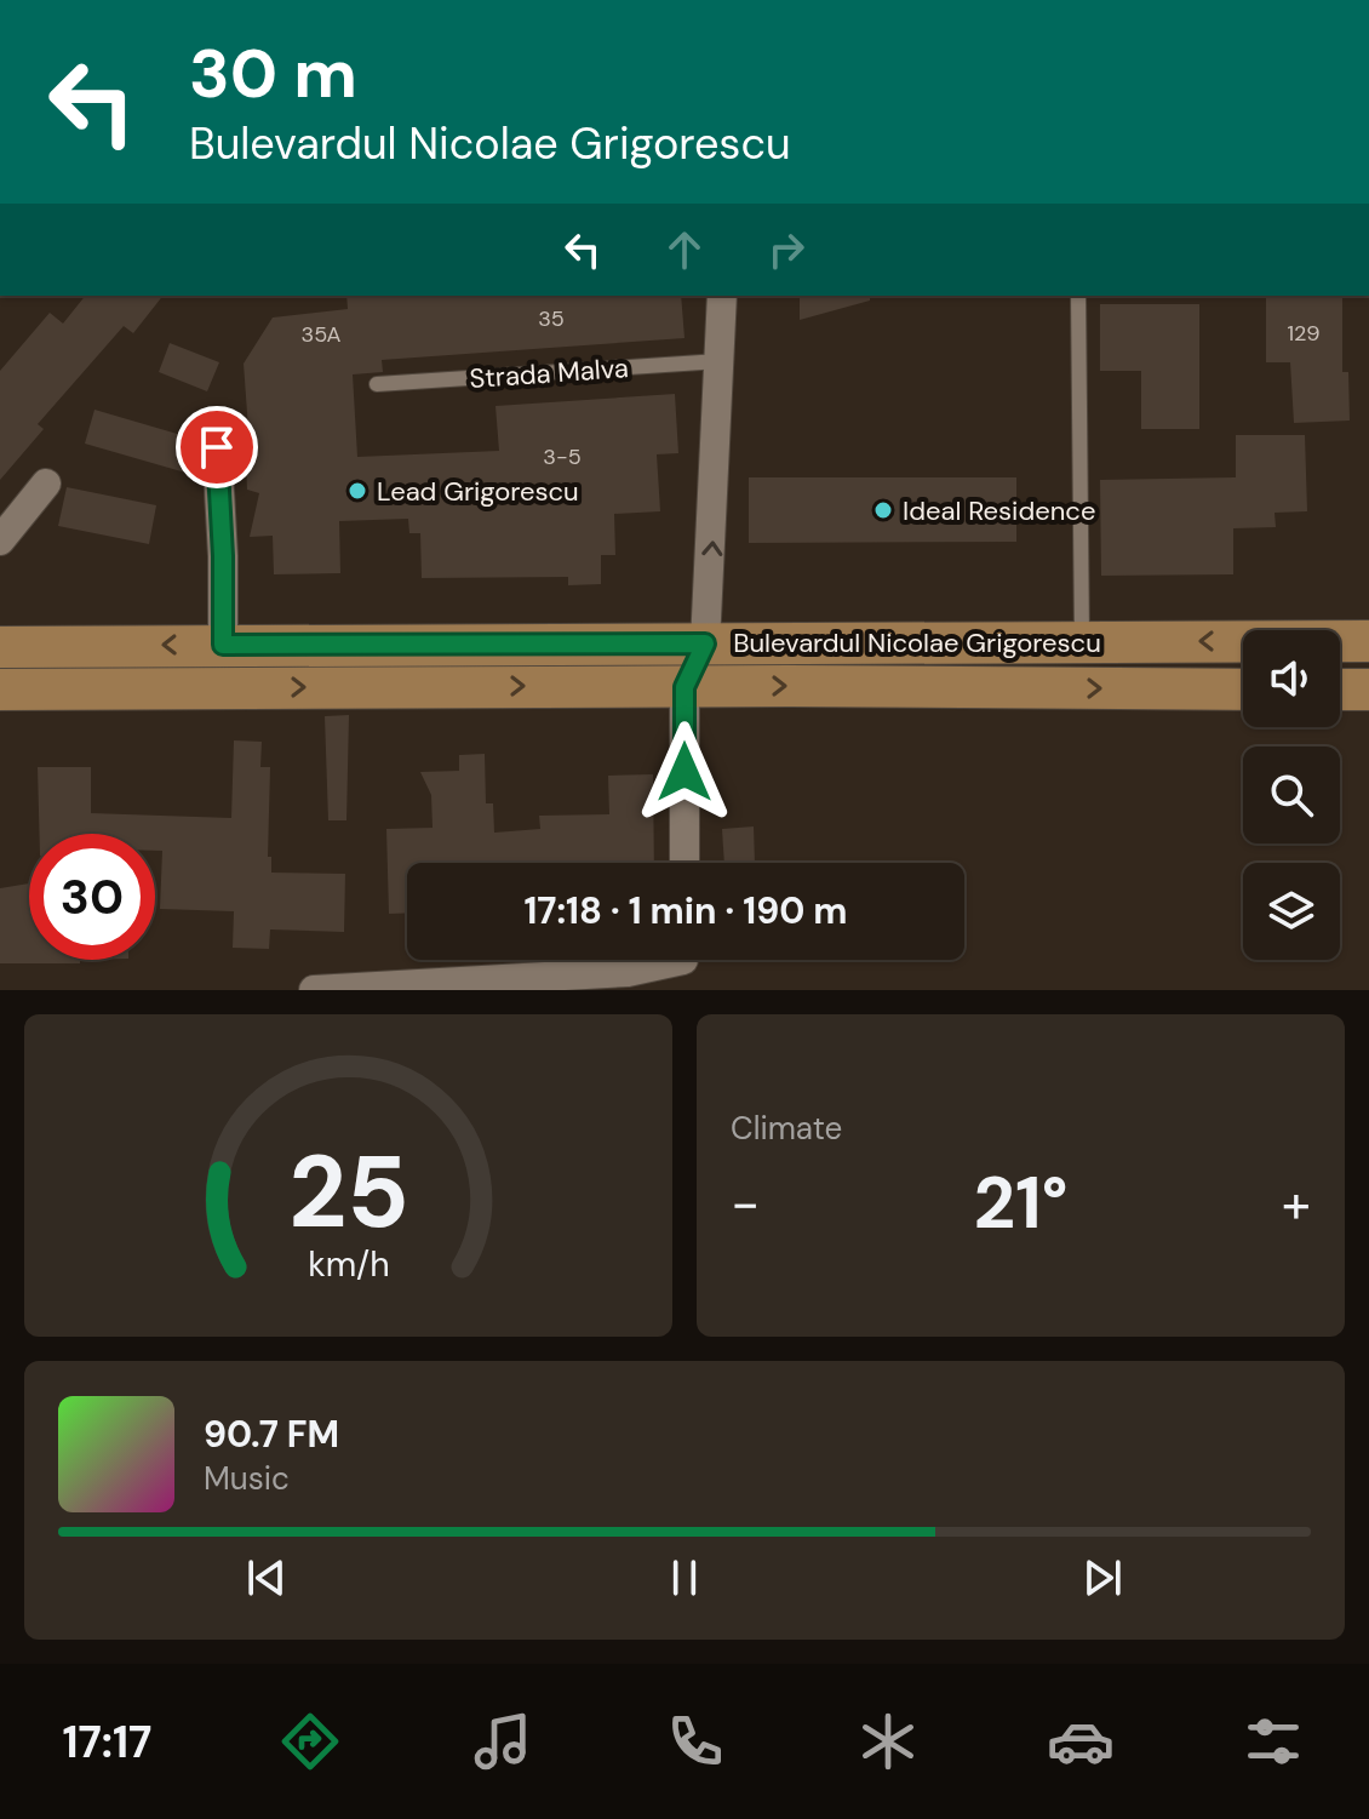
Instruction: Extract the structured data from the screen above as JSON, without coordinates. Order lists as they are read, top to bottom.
{
  "streets": {
    "main road": ["Bulevardul Nicolae Grigorescu"],
    "lane": ["Strada Malva"]
  },
  "places": ["Lead Grigorescu", "Ideal Residence"],
  "house_numbers": [
    "35",
    "129",
    "35A",
    "3-5"
  ],
  "page": {
    "turn": ["30 m", "Bulevardul Nicolae Grigorescu"],
    "limit": "30",
    "trip": "17:18 · 1 min · 190 m",
    "tile": "Climate",
    "heat": ["−", "21°", "+"],
    "song": ["90.7 FM", "Music"],
    "tabs": "17:17",
    "gauge": ["25", "km/h"]
  }
}
